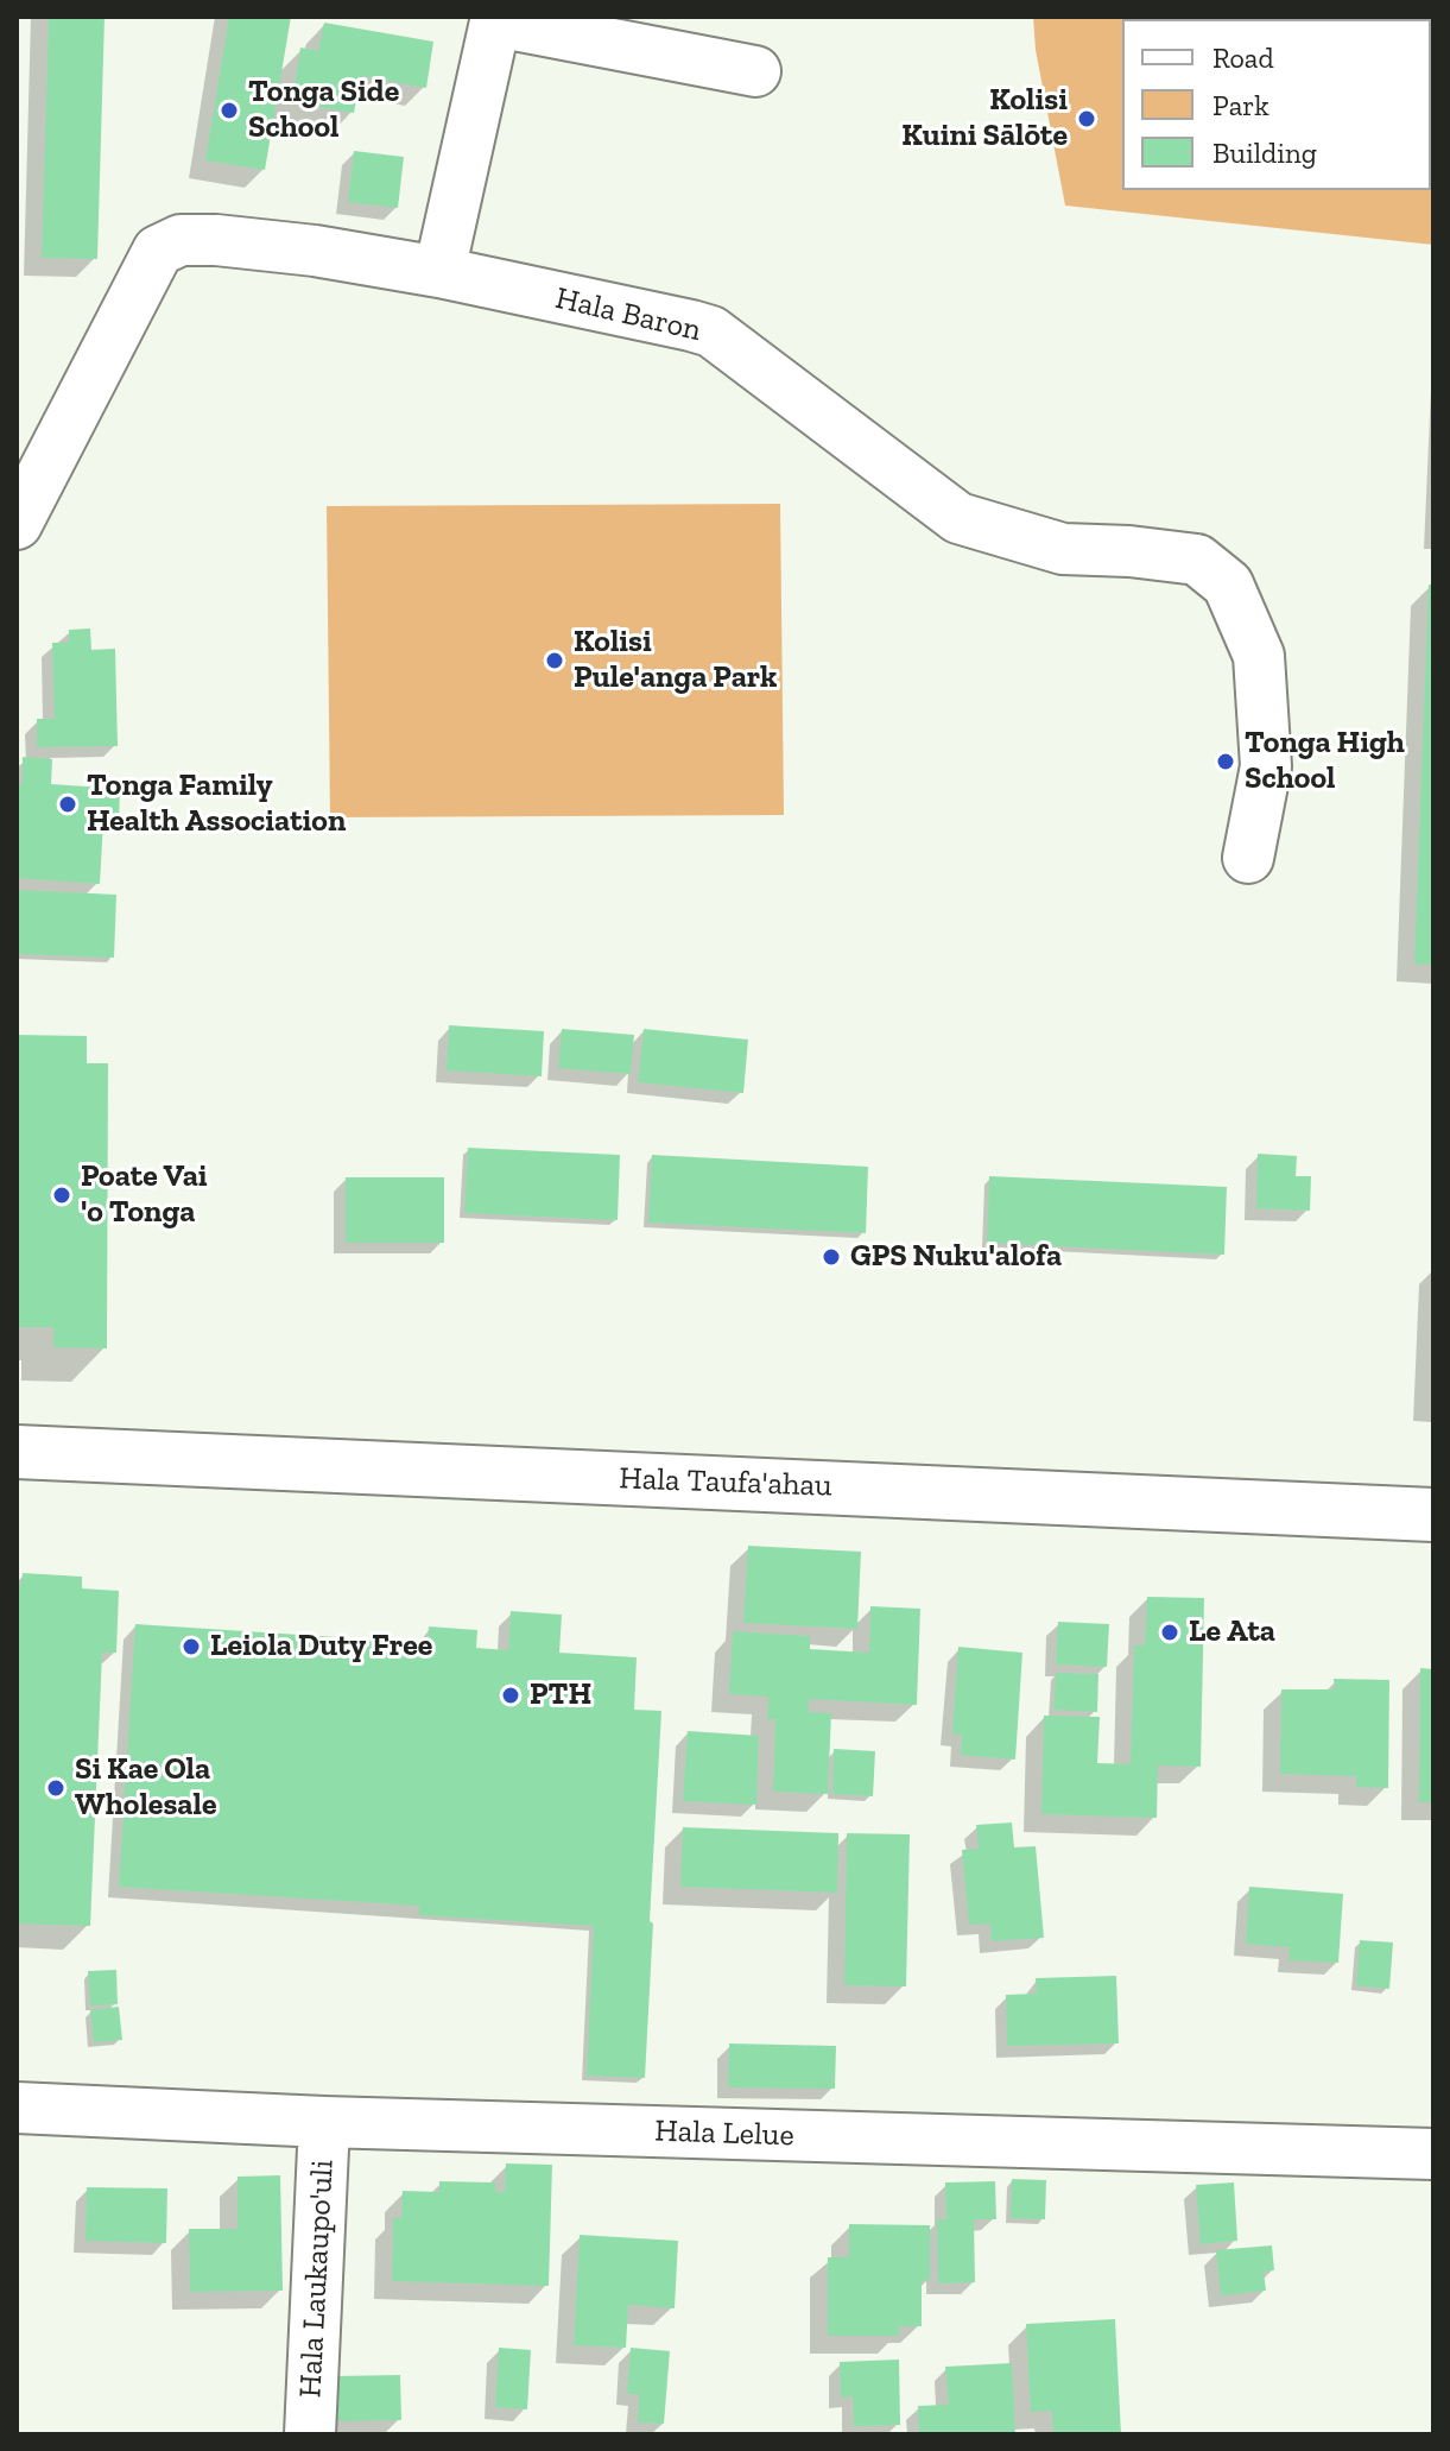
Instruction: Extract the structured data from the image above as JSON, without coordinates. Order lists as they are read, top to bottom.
{
  "streets": {
    "main road": ["Hala Taufa'ahau"],
    "street": ["Hala Baron", "Hala Lelue", "Hala Laukaupo'uli"]
  },
  "crossings": [
    ["Hala Lelue", "Hala Laukaupo'uli"]
  ],
  "places": [
    "Tonga Side School",
    "Kolisi Kuini Sālōte",
    "Kolisi Pule'anga Park",
    "Tonga High School",
    "Tonga Family Health Association",
    "Poate Vai 'o Tonga",
    "GPS Nuku'alofa",
    "Le Ata",
    "Leiola Duty Free",
    "PTH",
    "Si Kae Ola Wholesale"
  ],
  "legend": ["Road", "Park", "Building"]
}
